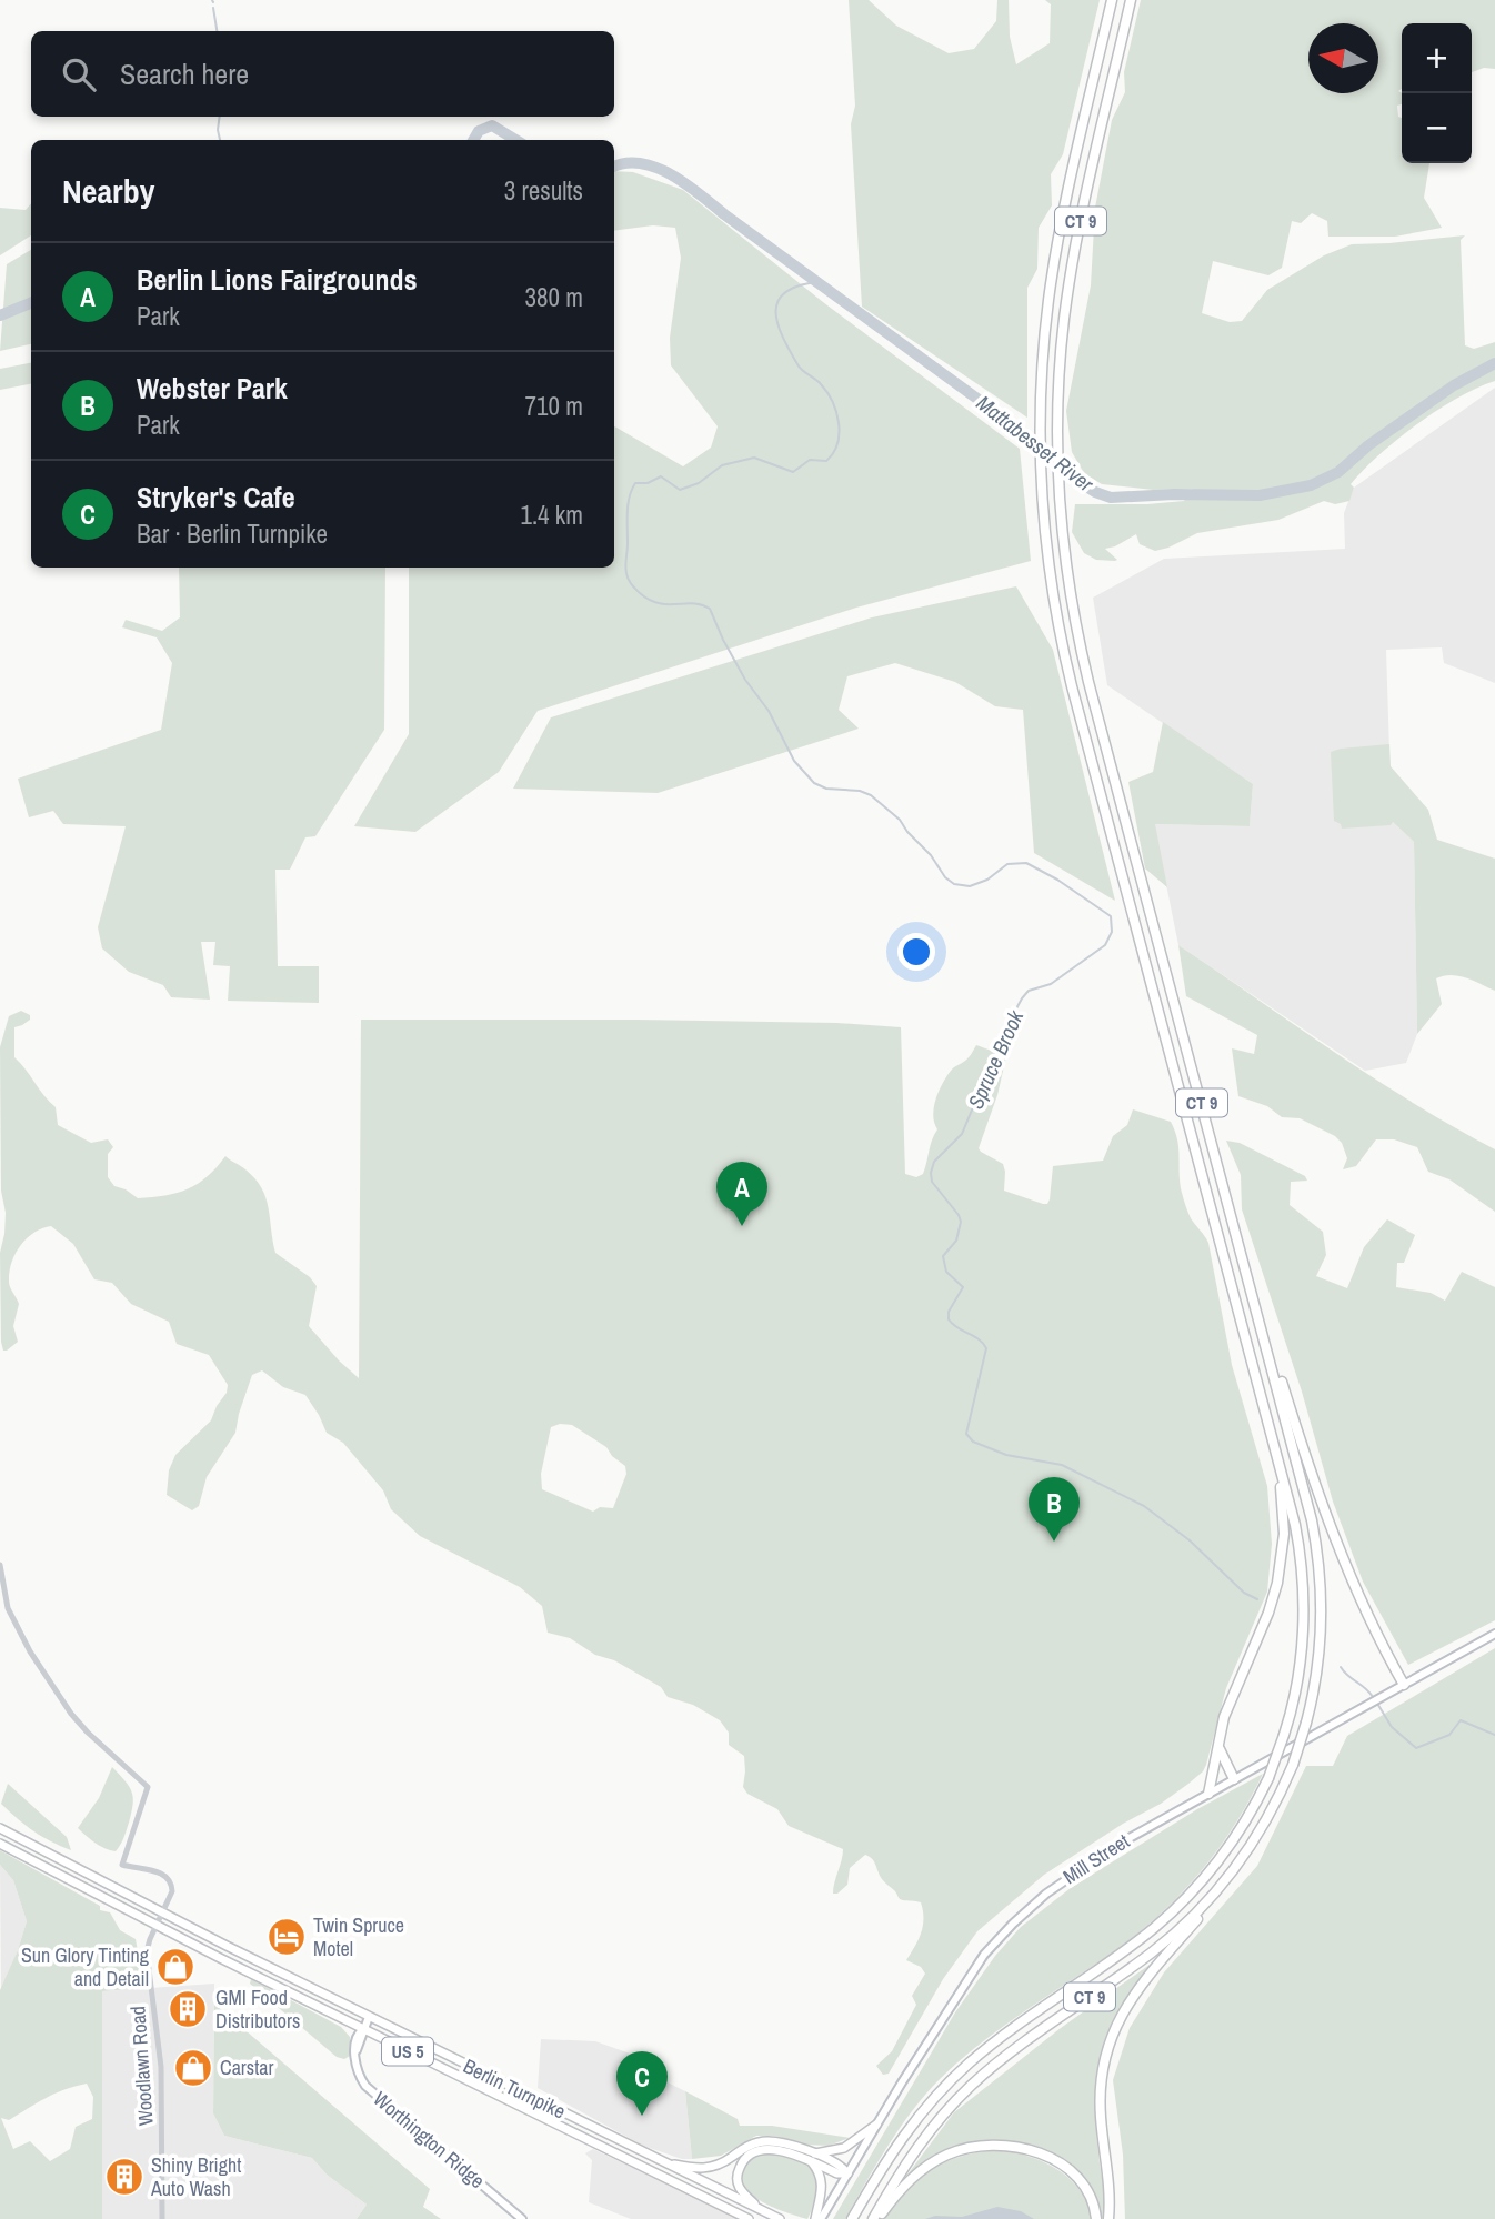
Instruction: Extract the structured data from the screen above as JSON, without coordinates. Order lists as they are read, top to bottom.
{
  "streets": {
    "highway": ["CT 9", "US 5", "Berlin Turnpike"],
    "main road": ["Mill Street", "Worthington Ridge"],
    "street": ["Woodlawn Road"]
  },
  "crossings": [
    ["Woodlawn Road", "Berlin Turnpike"],
    ["Berlin Turnpike", "Worthington Ridge"]
  ],
  "water": ["Mattabesset River", "Spruce Brook"],
  "places": {
    "hotel": ["Twin Spruce Motel"],
    "shop": ["Sun Glory Tinting and Detail", "Carstar"],
    "building": ["GMI Food Distributors", "Shiny Bright Auto Wash"]
  },
  "north": "left",
  "page": {
    "map_buttons": ["+", "−"],
    "search": "Search here",
    "heading": ["Nearby", "3 results"],
    "list": [
      {
        "mark": "A",
        "name": "Berlin Lions Fairgrounds",
        "note": "Park",
        "value": "380 m"
      },
      {
        "mark": "B",
        "name": "Webster Park",
        "note": "Park",
        "value": "710 m"
      },
      {
        "mark": "C",
        "name": "Stryker's Cafe",
        "note": "Bar · Berlin Turnpike",
        "value": "1.4 km"
      }
    ],
    "pins": ["A", "B", "C"]
  }
}
